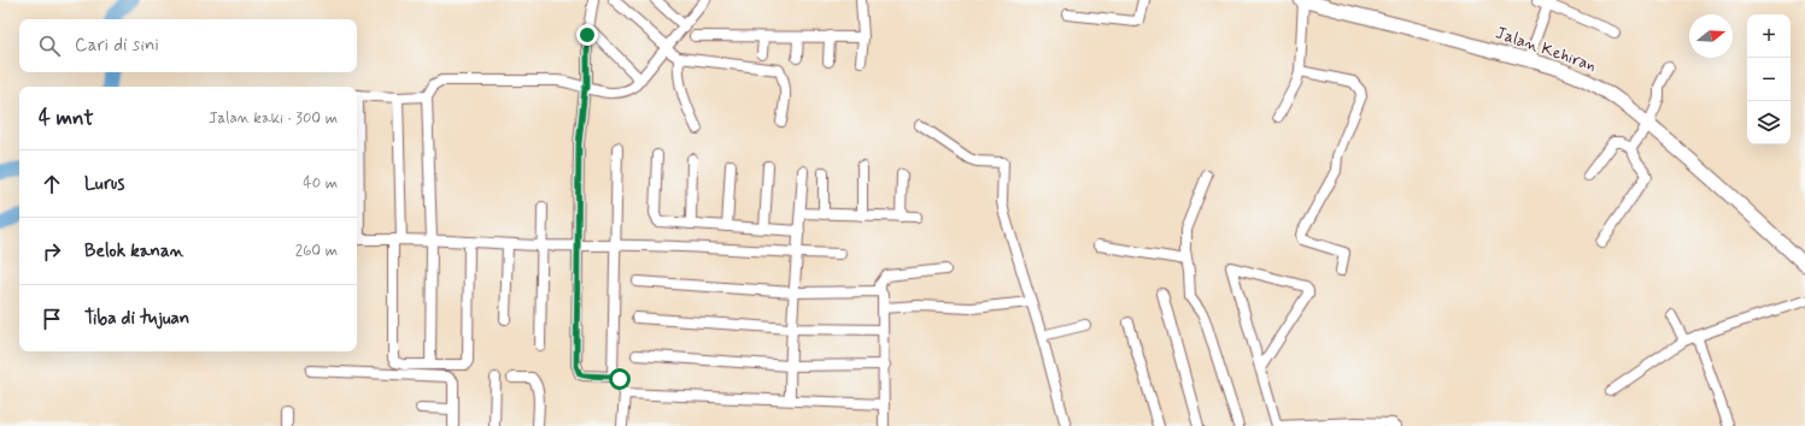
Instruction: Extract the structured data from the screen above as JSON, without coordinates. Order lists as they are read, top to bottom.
{
  "streets": {
    "street": ["Jalan Kehiran"]
  },
  "north": "right",
  "page": {
    "map_buttons": ["+", "−"],
    "search": "Cari di sini",
    "heading": ["4 mnt", "Jalan kaki · 300 m"],
    "list": [
      ["Lurus", "40 m"],
      ["Belok kanan", "260 m"],
      "Tiba di tujuan"
    ]
  }
}
